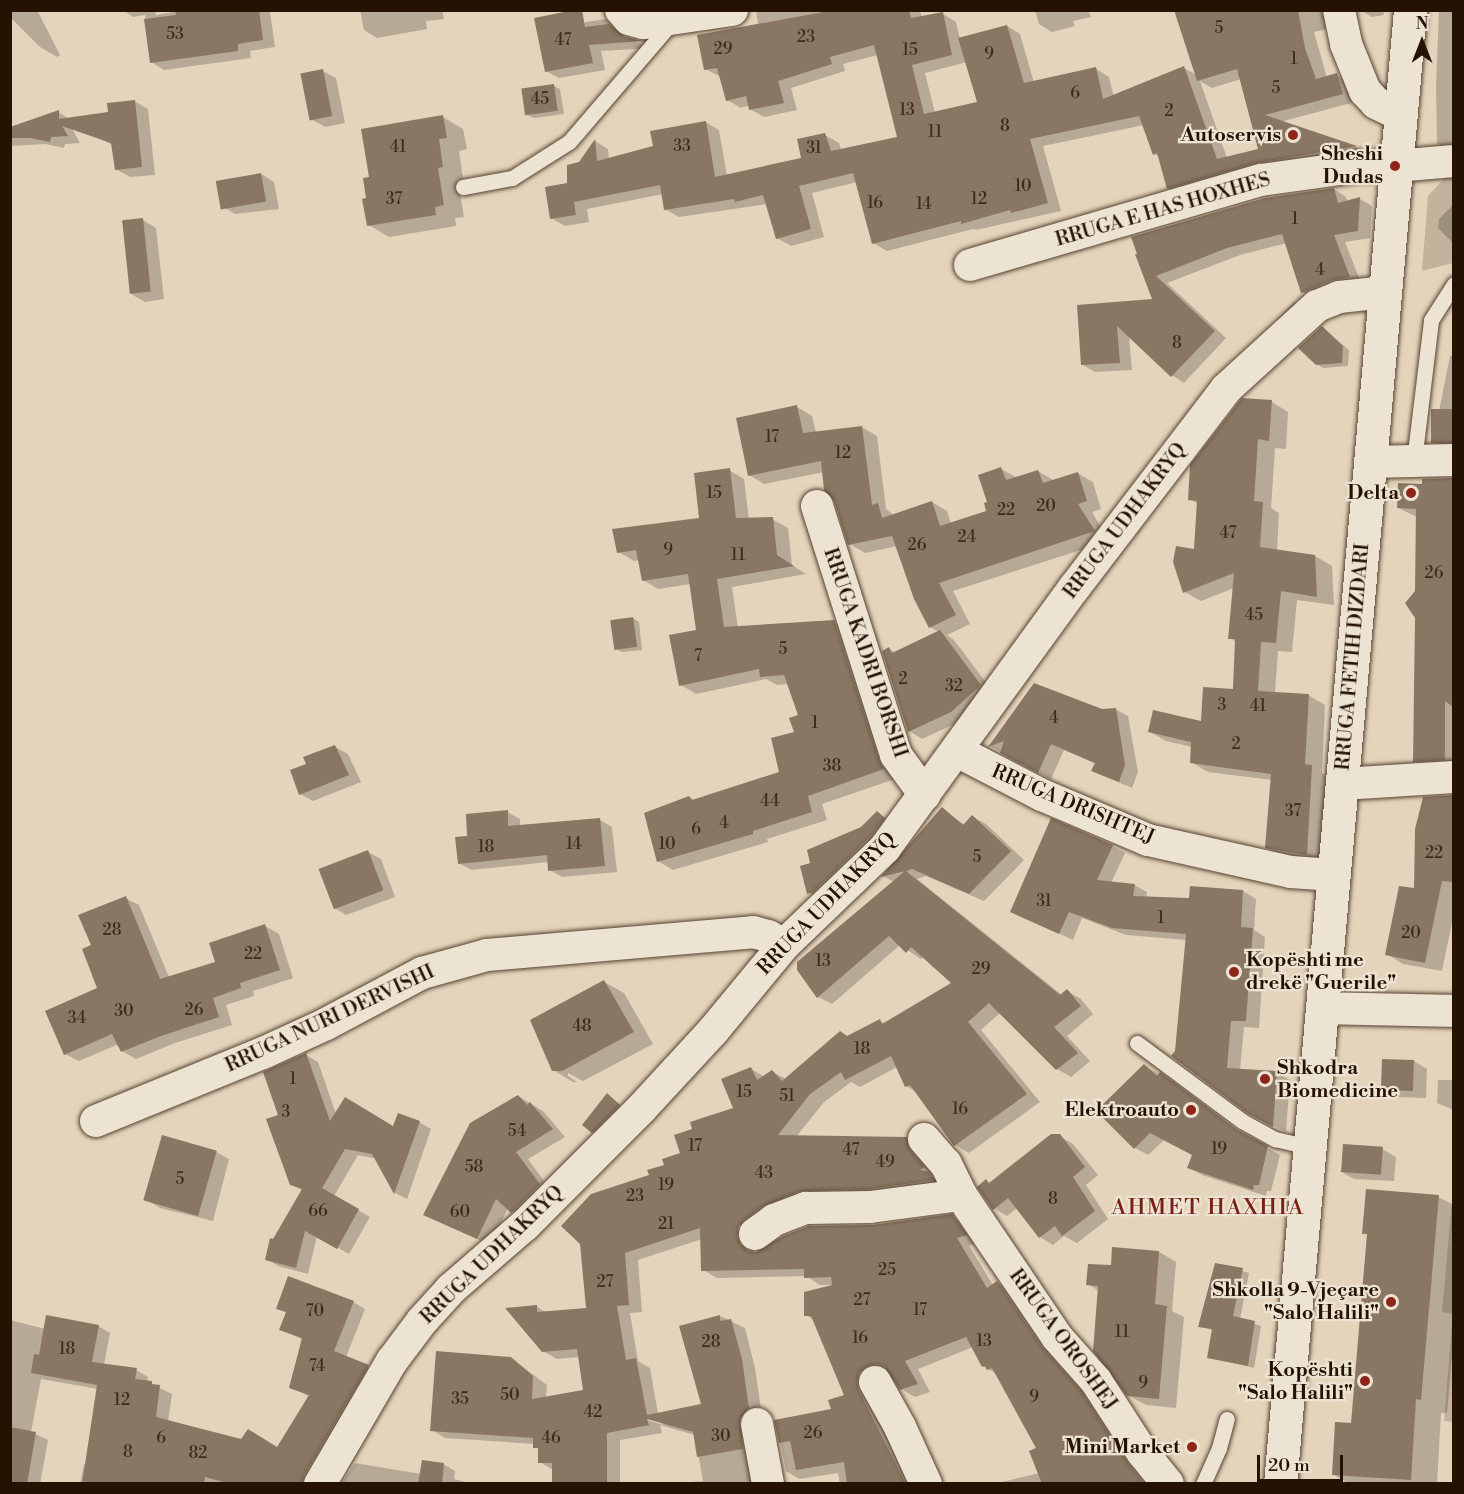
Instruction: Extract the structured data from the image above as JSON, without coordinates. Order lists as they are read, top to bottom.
{
  "streets": {
    "main road": ["RRUGA FETIH DIZDARI"],
    "street": [
      "RRUGA E HAS HOXHES",
      "RRUGA UDHAKRYQ",
      "RRUGA KADRI BORSHI",
      "RRUGA DRISHTEJ",
      "RRUGA NURI DERVISHI",
      "RRUGA OROSHEJ"
    ]
  },
  "crossings": [
    ["RRUGA E HAS HOXHES", "RRUGA FETIH DIZDARI"],
    ["RRUGA UDHAKRYQ", "RRUGA KADRI BORSHI"],
    ["RRUGA UDHAKRYQ", "RRUGA FETIH DIZDARI"],
    ["RRUGA UDHAKRYQ", "RRUGA DRISHTEJ"],
    ["RRUGA UDHAKRYQ", "RRUGA NURI DERVISHI"],
    ["RRUGA FETIH DIZDARI", "RRUGA DRISHTEJ"]
  ],
  "districts": ["AHMET HAXHIA"],
  "places": [
    "Autoservis",
    "Sheshi Dudas",
    "Delta",
    "Kopështi me drekë \"Guerile\"",
    "Shkodra Biomedicine",
    "Elektroauto",
    "Shkolla 9-Vjeçare \"Salo Halili\"",
    "Kopështi \"Salo Halili\"",
    "Mini Market"
  ],
  "house_numbers": [
    "5",
    "53",
    "23",
    "47",
    "29",
    "15",
    "9",
    "1",
    "5",
    "6",
    "45",
    "13",
    "2",
    "8",
    "11",
    "33",
    "41",
    "31",
    "10",
    "37",
    "12",
    "16",
    "14",
    "1",
    "4",
    "8",
    "17",
    "12",
    "15",
    "20",
    "22",
    "47",
    "24",
    "26",
    "9",
    "11",
    "26",
    "45",
    "5",
    "7",
    "2",
    "32",
    "3",
    "41",
    "4",
    "1",
    "2",
    "38",
    "44",
    "37",
    "4",
    "6",
    "14",
    "10",
    "18",
    "22",
    "5",
    "31",
    "1",
    "28",
    "20",
    "22",
    "13",
    "29",
    "26",
    "30",
    "34",
    "48",
    "18",
    "1",
    "15",
    "51",
    "16",
    "3",
    "54",
    "17",
    "19",
    "47",
    "49",
    "58",
    "43",
    "5",
    "19",
    "23",
    "8",
    "66",
    "60",
    "21",
    "25",
    "27",
    "27",
    "17",
    "70",
    "11",
    "16",
    "13",
    "28",
    "18",
    "74",
    "9",
    "50",
    "9",
    "35",
    "12",
    "42",
    "26",
    "30",
    "6",
    "46",
    "8",
    "82"
  ],
  "scale_bar": "20 m",
  "north": "top"
}
